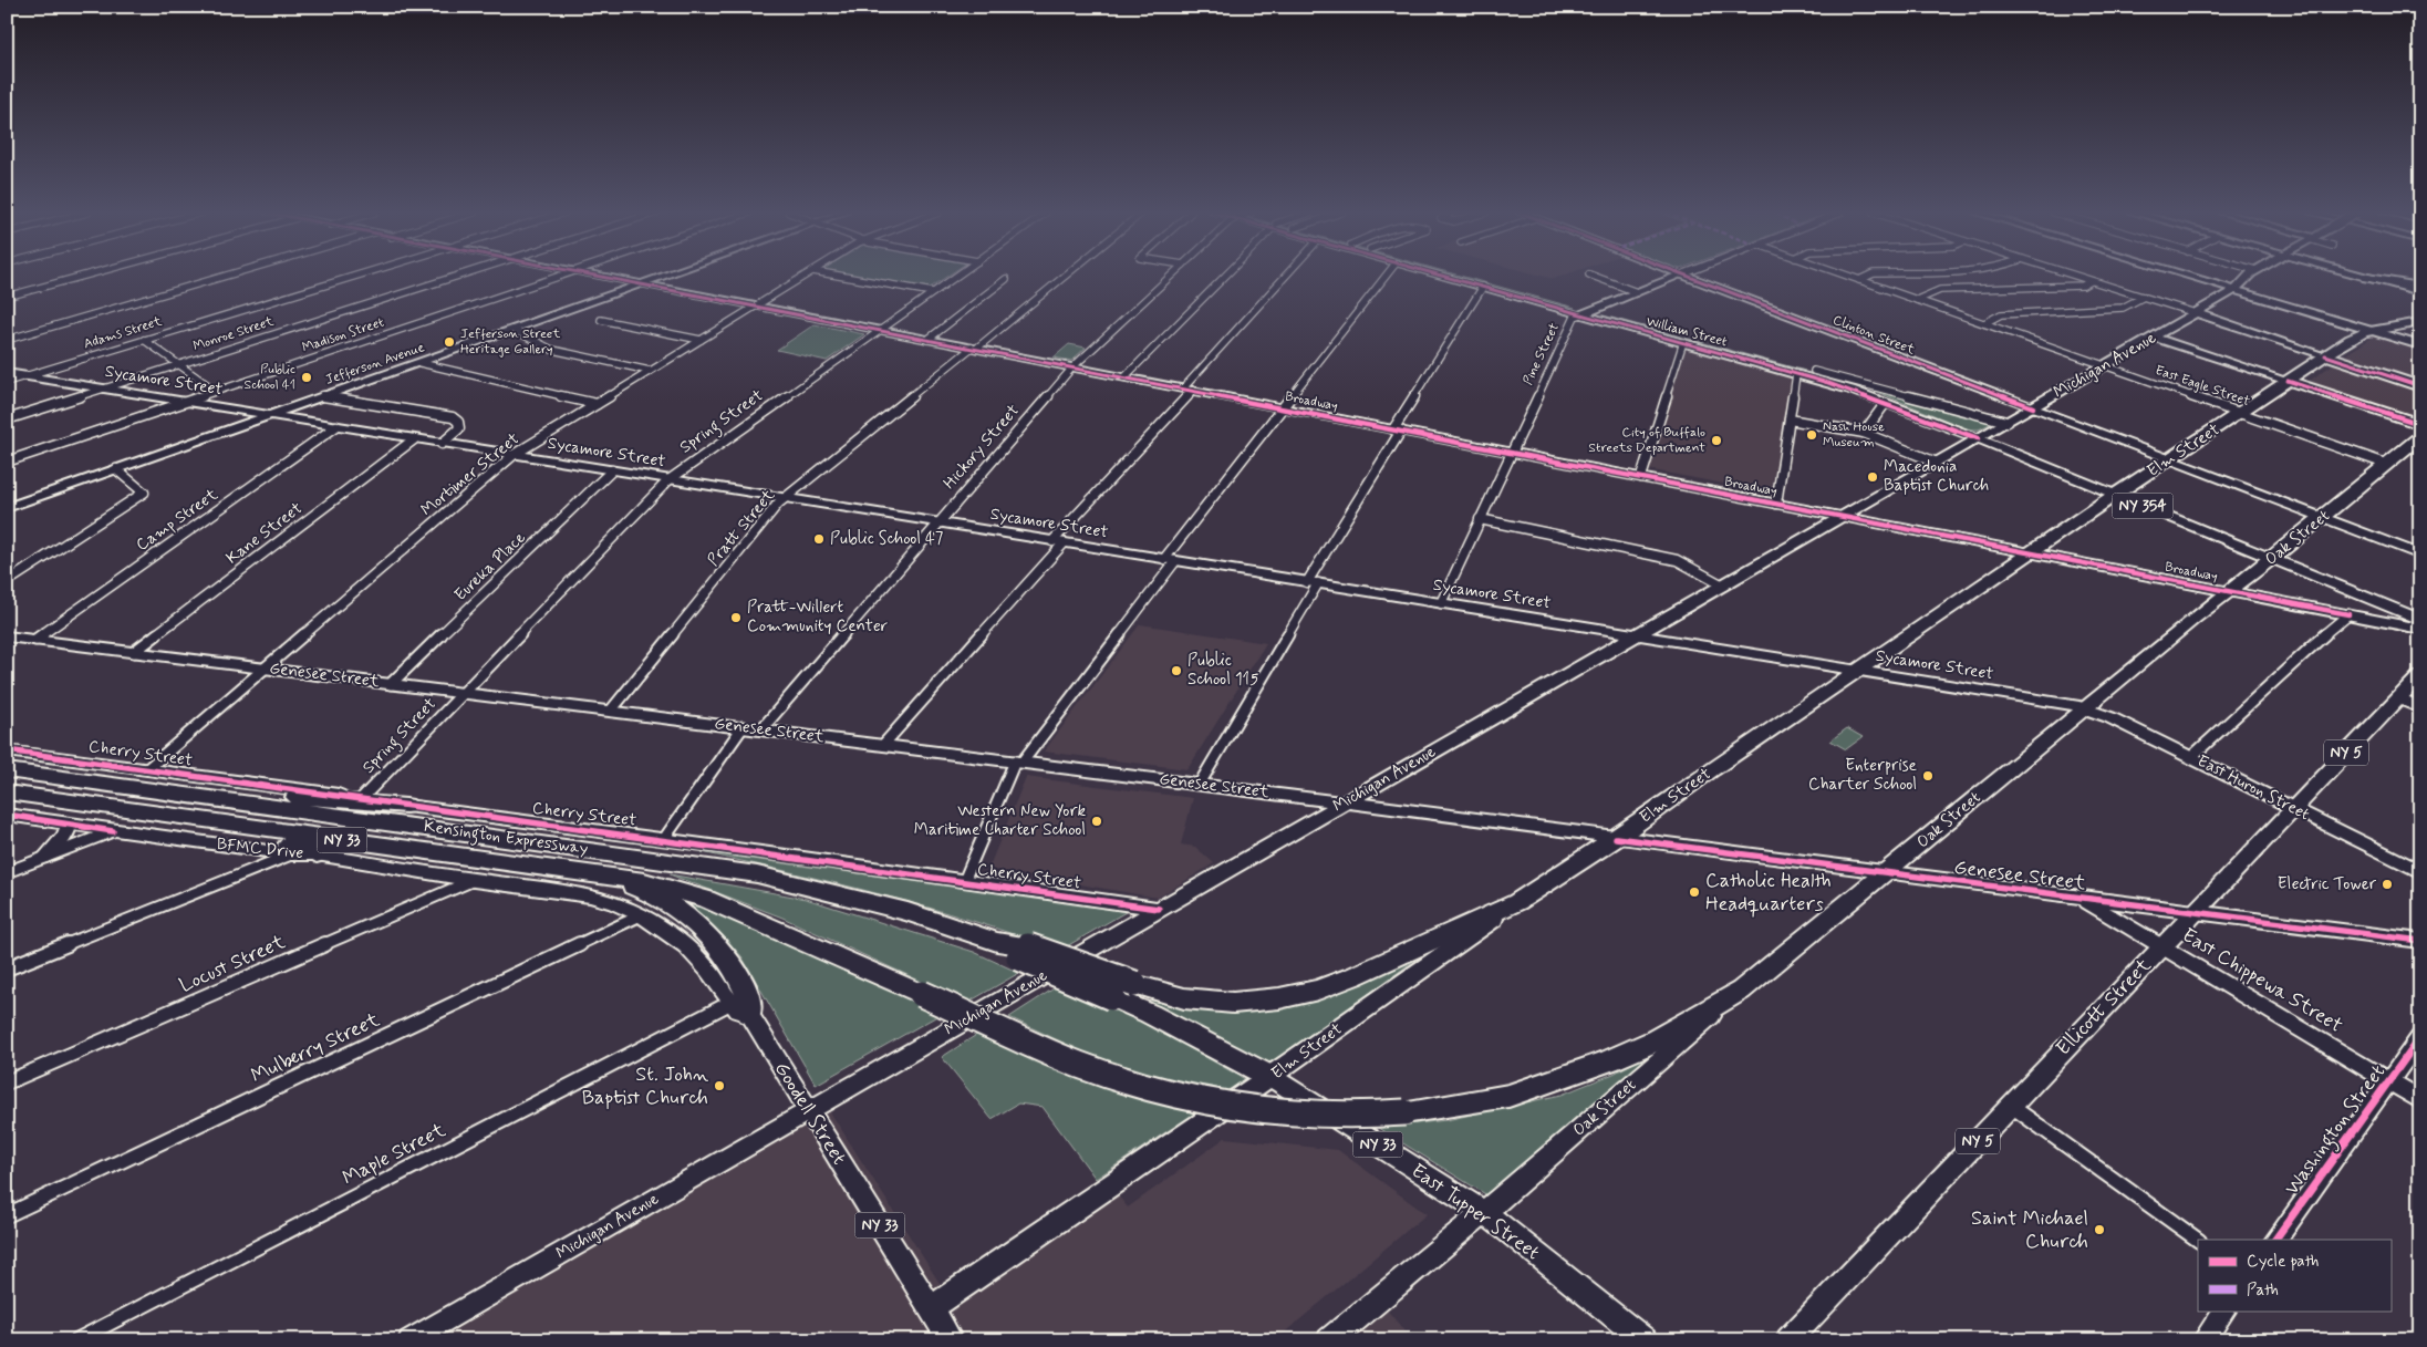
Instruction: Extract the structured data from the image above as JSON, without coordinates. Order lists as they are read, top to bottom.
{
  "streets": {
    "highway": [
      "Elm Street",
      "Oak Street",
      "Kensington Expressway",
      "NY 33"
    ],
    "main road": [
      "William Street",
      "Clinton Street",
      "Pine Street",
      "Broadway",
      "NY 354",
      "NY 5",
      "Ellicott Street",
      "Goodell Street",
      "East Tupper Street"
    ],
    "street": [
      "Adams Street",
      "Monroe Street",
      "Madison Street",
      "Jefferson Avenue",
      "Michigan Avenue",
      "Sycamore Street",
      "East Eagle Street",
      "Spring Street",
      "Hickory Street",
      "Mortimer Street",
      "Camp Street",
      "Pratt Street",
      "Kane Street",
      "Eureka Place",
      "Genesee Street",
      "Cherry Street",
      "East Huron Street",
      "BFMC Drive",
      "Locust Street",
      "East Chippewa Street",
      "Mulberry Street",
      "Washington Street",
      "Maple Street"
    ]
  },
  "crossings": [
    ["William Street", "Pine Street"],
    ["William Street", "Michigan Avenue"],
    ["William Street", "Elm Street"],
    ["William Street", "Oak Street"],
    ["Adams Street", "Sycamore Street"],
    ["Monroe Street", "Sycamore Street"],
    ["Madison Street", "Sycamore Street"],
    ["Clinton Street", "Michigan Avenue"],
    ["Clinton Street", "Elm Street"],
    ["Clinton Street", "Oak Street"],
    ["Pine Street", "Sycamore Street"],
    ["Pine Street", "Broadway"],
    ["Jefferson Avenue", "Sycamore Street"],
    ["Jefferson Avenue", "Broadway"],
    ["Michigan Avenue", "Sycamore Street"],
    ["Michigan Avenue", "East Eagle Street"],
    ["Michigan Avenue", "Broadway"],
    ["Michigan Avenue", "Genesee Street"],
    ["Michigan Avenue", "Cherry Street"],
    ["Michigan Avenue", "Goodell Street"],
    ["Sycamore Street", "Spring Street"],
    ["Sycamore Street", "Hickory Street"],
    ["Sycamore Street", "Elm Street"],
    ["Sycamore Street", "Mortimer Street"],
    ["Sycamore Street", "Camp Street"],
    ["Sycamore Street", "Pratt Street"],
    ["Sycamore Street", "Kane Street"],
    ["Sycamore Street", "Oak Street"],
    ["Sycamore Street", "Eureka Place"],
    ["Sycamore Street", "East Huron Street"],
    ["East Eagle Street", "Elm Street"],
    ["East Eagle Street", "Oak Street"],
    ["Broadway", "Spring Street"],
    ["Broadway", "Hickory Street"],
    ["Broadway", "Elm Street"],
    ["Broadway", "Mortimer Street"],
    ["Broadway", "Pratt Street"],
    ["Broadway", "Oak Street"],
    ["Spring Street", "Genesee Street"],
    ["Spring Street", "Cherry Street"],
    ["Hickory Street", "Genesee Street"],
    ["Elm Street", "Genesee Street"],
    ["Elm Street", "NY 33"],
    ["Elm Street", "Goodell Street"],
    ["Elm Street", "East Tupper Street"],
    ["Mortimer Street", "Genesee Street"],
    ["Mortimer Street", "Cherry Street"],
    ["Camp Street", "Genesee Street"],
    ["Pratt Street", "Genesee Street"],
    ["Kane Street", "Genesee Street"],
    ["Oak Street", "Genesee Street"],
    ["Oak Street", "East Huron Street"],
    ["Oak Street", "East Tupper Street"],
    ["Eureka Place", "Genesee Street"],
    ["Genesee Street", "East Chippewa Street"],
    ["Genesee Street", "Ellicott Street"],
    ["East Huron Street", "Ellicott Street"],
    ["Kensington Expressway", "NY 33"],
    ["NY 33", "Goodell Street"],
    ["NY 33", "East Tupper Street"],
    ["BFMC Drive", "Locust Street"],
    ["BFMC Drive", "Mulberry Street"],
    ["BFMC Drive", "Goodell Street"],
    ["East Chippewa Street", "Ellicott Street"],
    ["East Chippewa Street", "Washington Street"],
    ["Mulberry Street", "Goodell Street"],
    ["Goodell Street", "Maple Street"]
  ],
  "places": [
    "Jefferson Street Heritage Gallery",
    "Public School 41",
    "Nash House Museum",
    "City of Buffalo Streets Department",
    "Macedonia Baptist Church",
    "Public School 47",
    "Pratt-Willert Community Center",
    "Public School 115",
    "Enterprise Charter School",
    "Western New York Maritime Charter School",
    "Electric Tower",
    "Catholic Health Headquarters",
    "St. John Baptist Church",
    "Saint Michael Church"
  ],
  "legend": ["Cycle path", "Path"]
}
